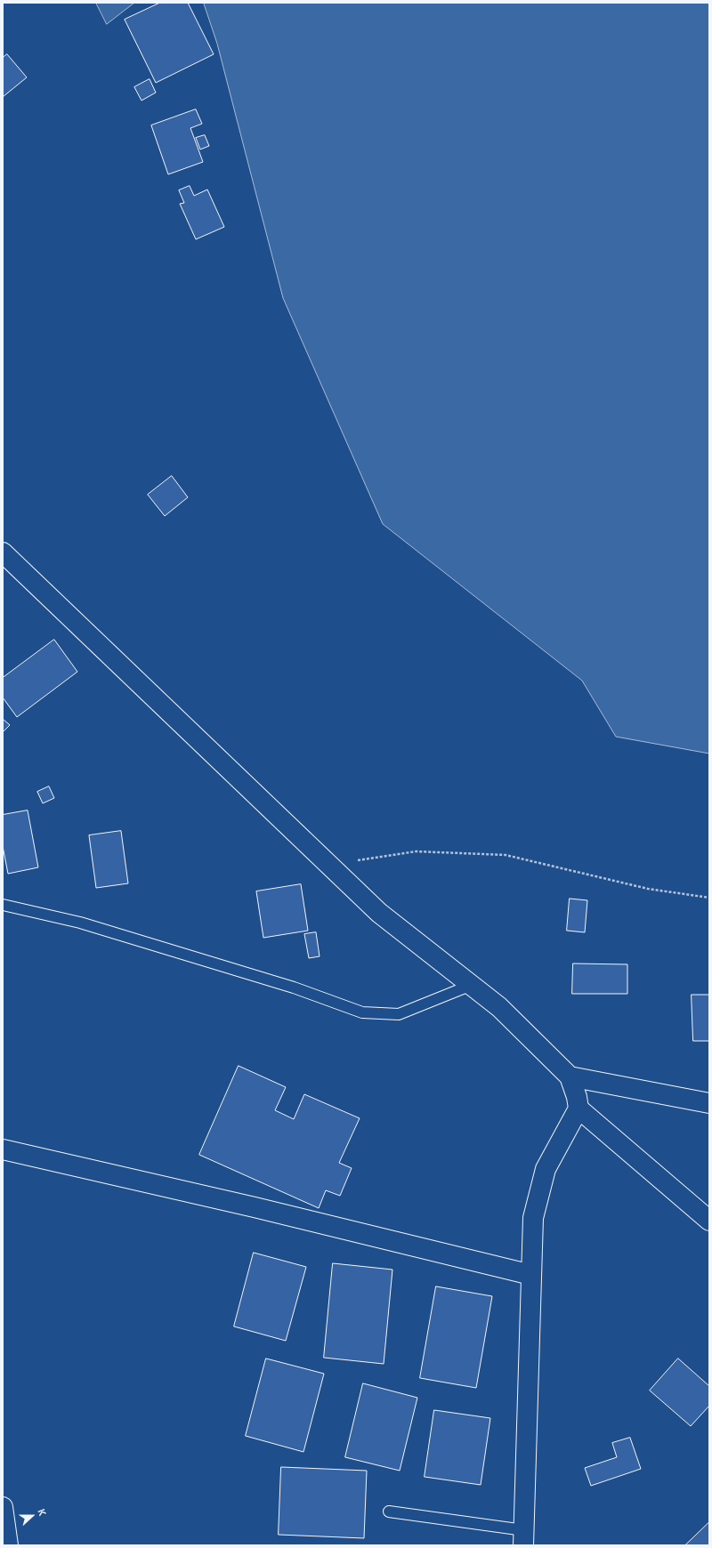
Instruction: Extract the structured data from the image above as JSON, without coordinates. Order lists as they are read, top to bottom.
{
  "north": "right"
}
